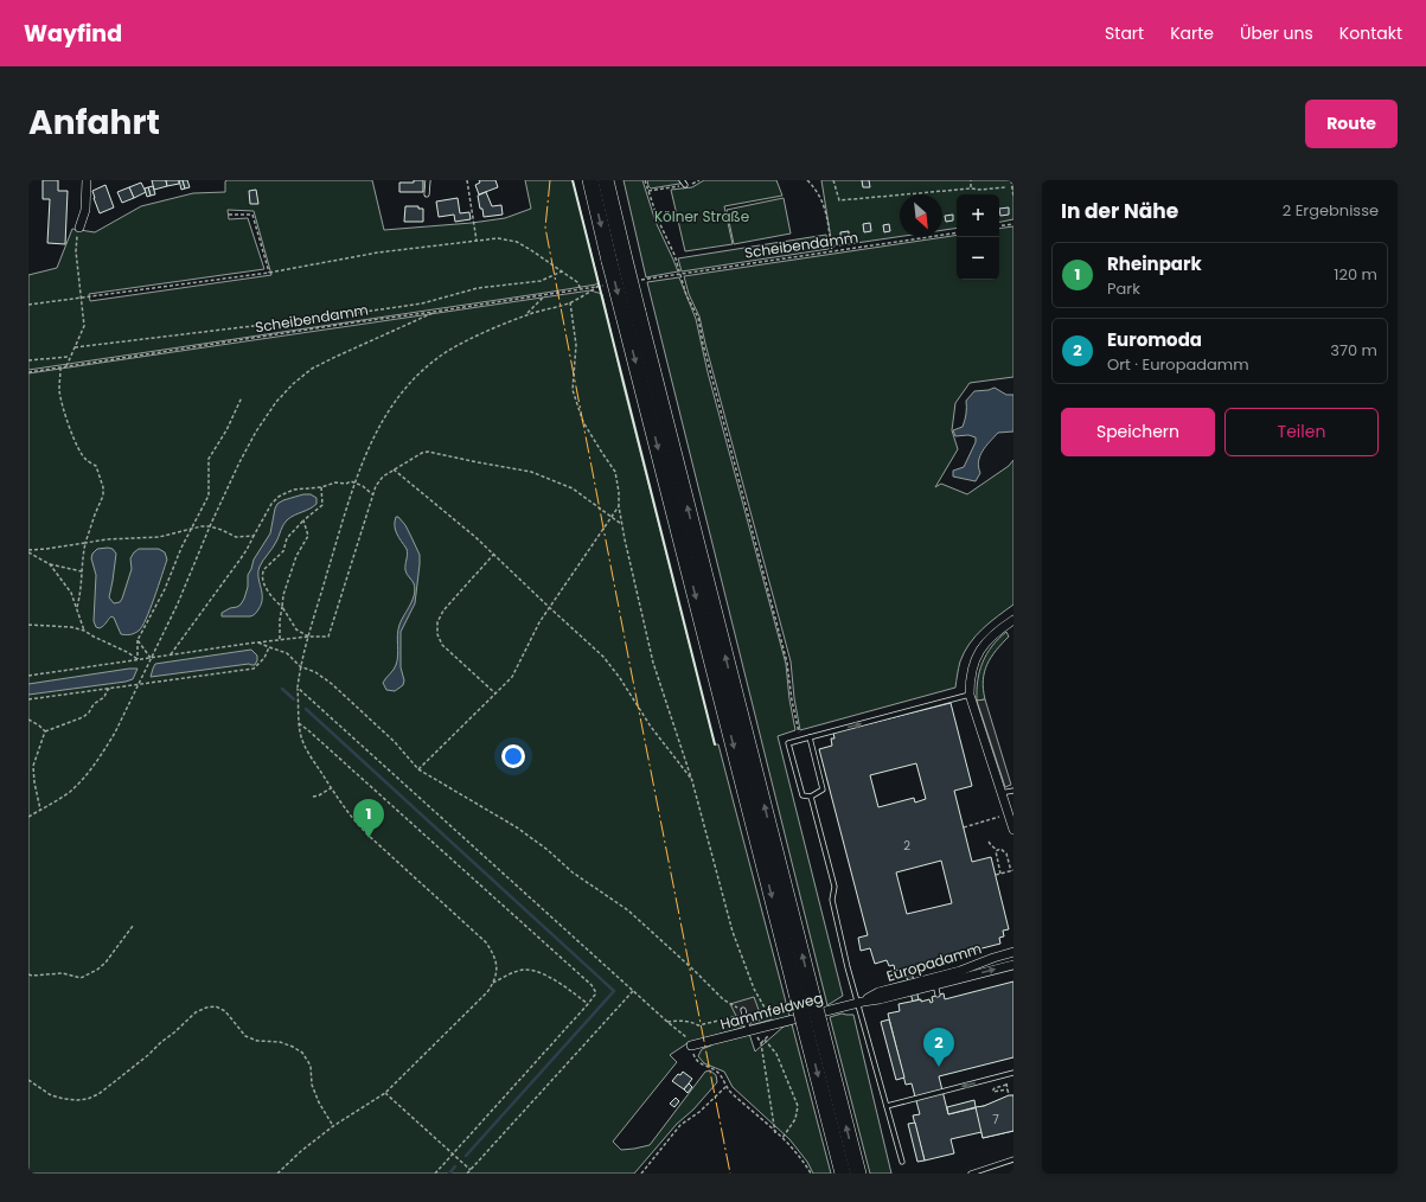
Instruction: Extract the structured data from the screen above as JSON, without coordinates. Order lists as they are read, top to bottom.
{
  "streets": {
    "street": ["Europadamm", "Hammfeldweg"],
    "path": ["Scheibendamm"]
  },
  "crossings": [
    ["Europadamm", "Hammfeldweg"]
  ],
  "parks": ["Kölner Straße"],
  "house_numbers": ["2", "7"],
  "north": "bottom right",
  "page": {
    "header": "Wayfind",
    "nav": [
      "Start",
      "Karte",
      "Über uns",
      "Kontakt"
    ],
    "title": "Anfahrt",
    "buttons": [
      "Route",
      ["Speichern", "Teilen"]
    ],
    "heading": ["In der Nähe", "2 Ergebnisse"],
    "map_buttons": ["+", "−"],
    "list": [
      {
        "mark": "1",
        "name": "Rheinpark",
        "note": "Park",
        "value": "120 m"
      },
      {
        "mark": "2",
        "name": "Euromoda",
        "note": "Ort · Europadamm",
        "value": "370 m"
      }
    ],
    "pins": ["1", "2"]
  }
}
